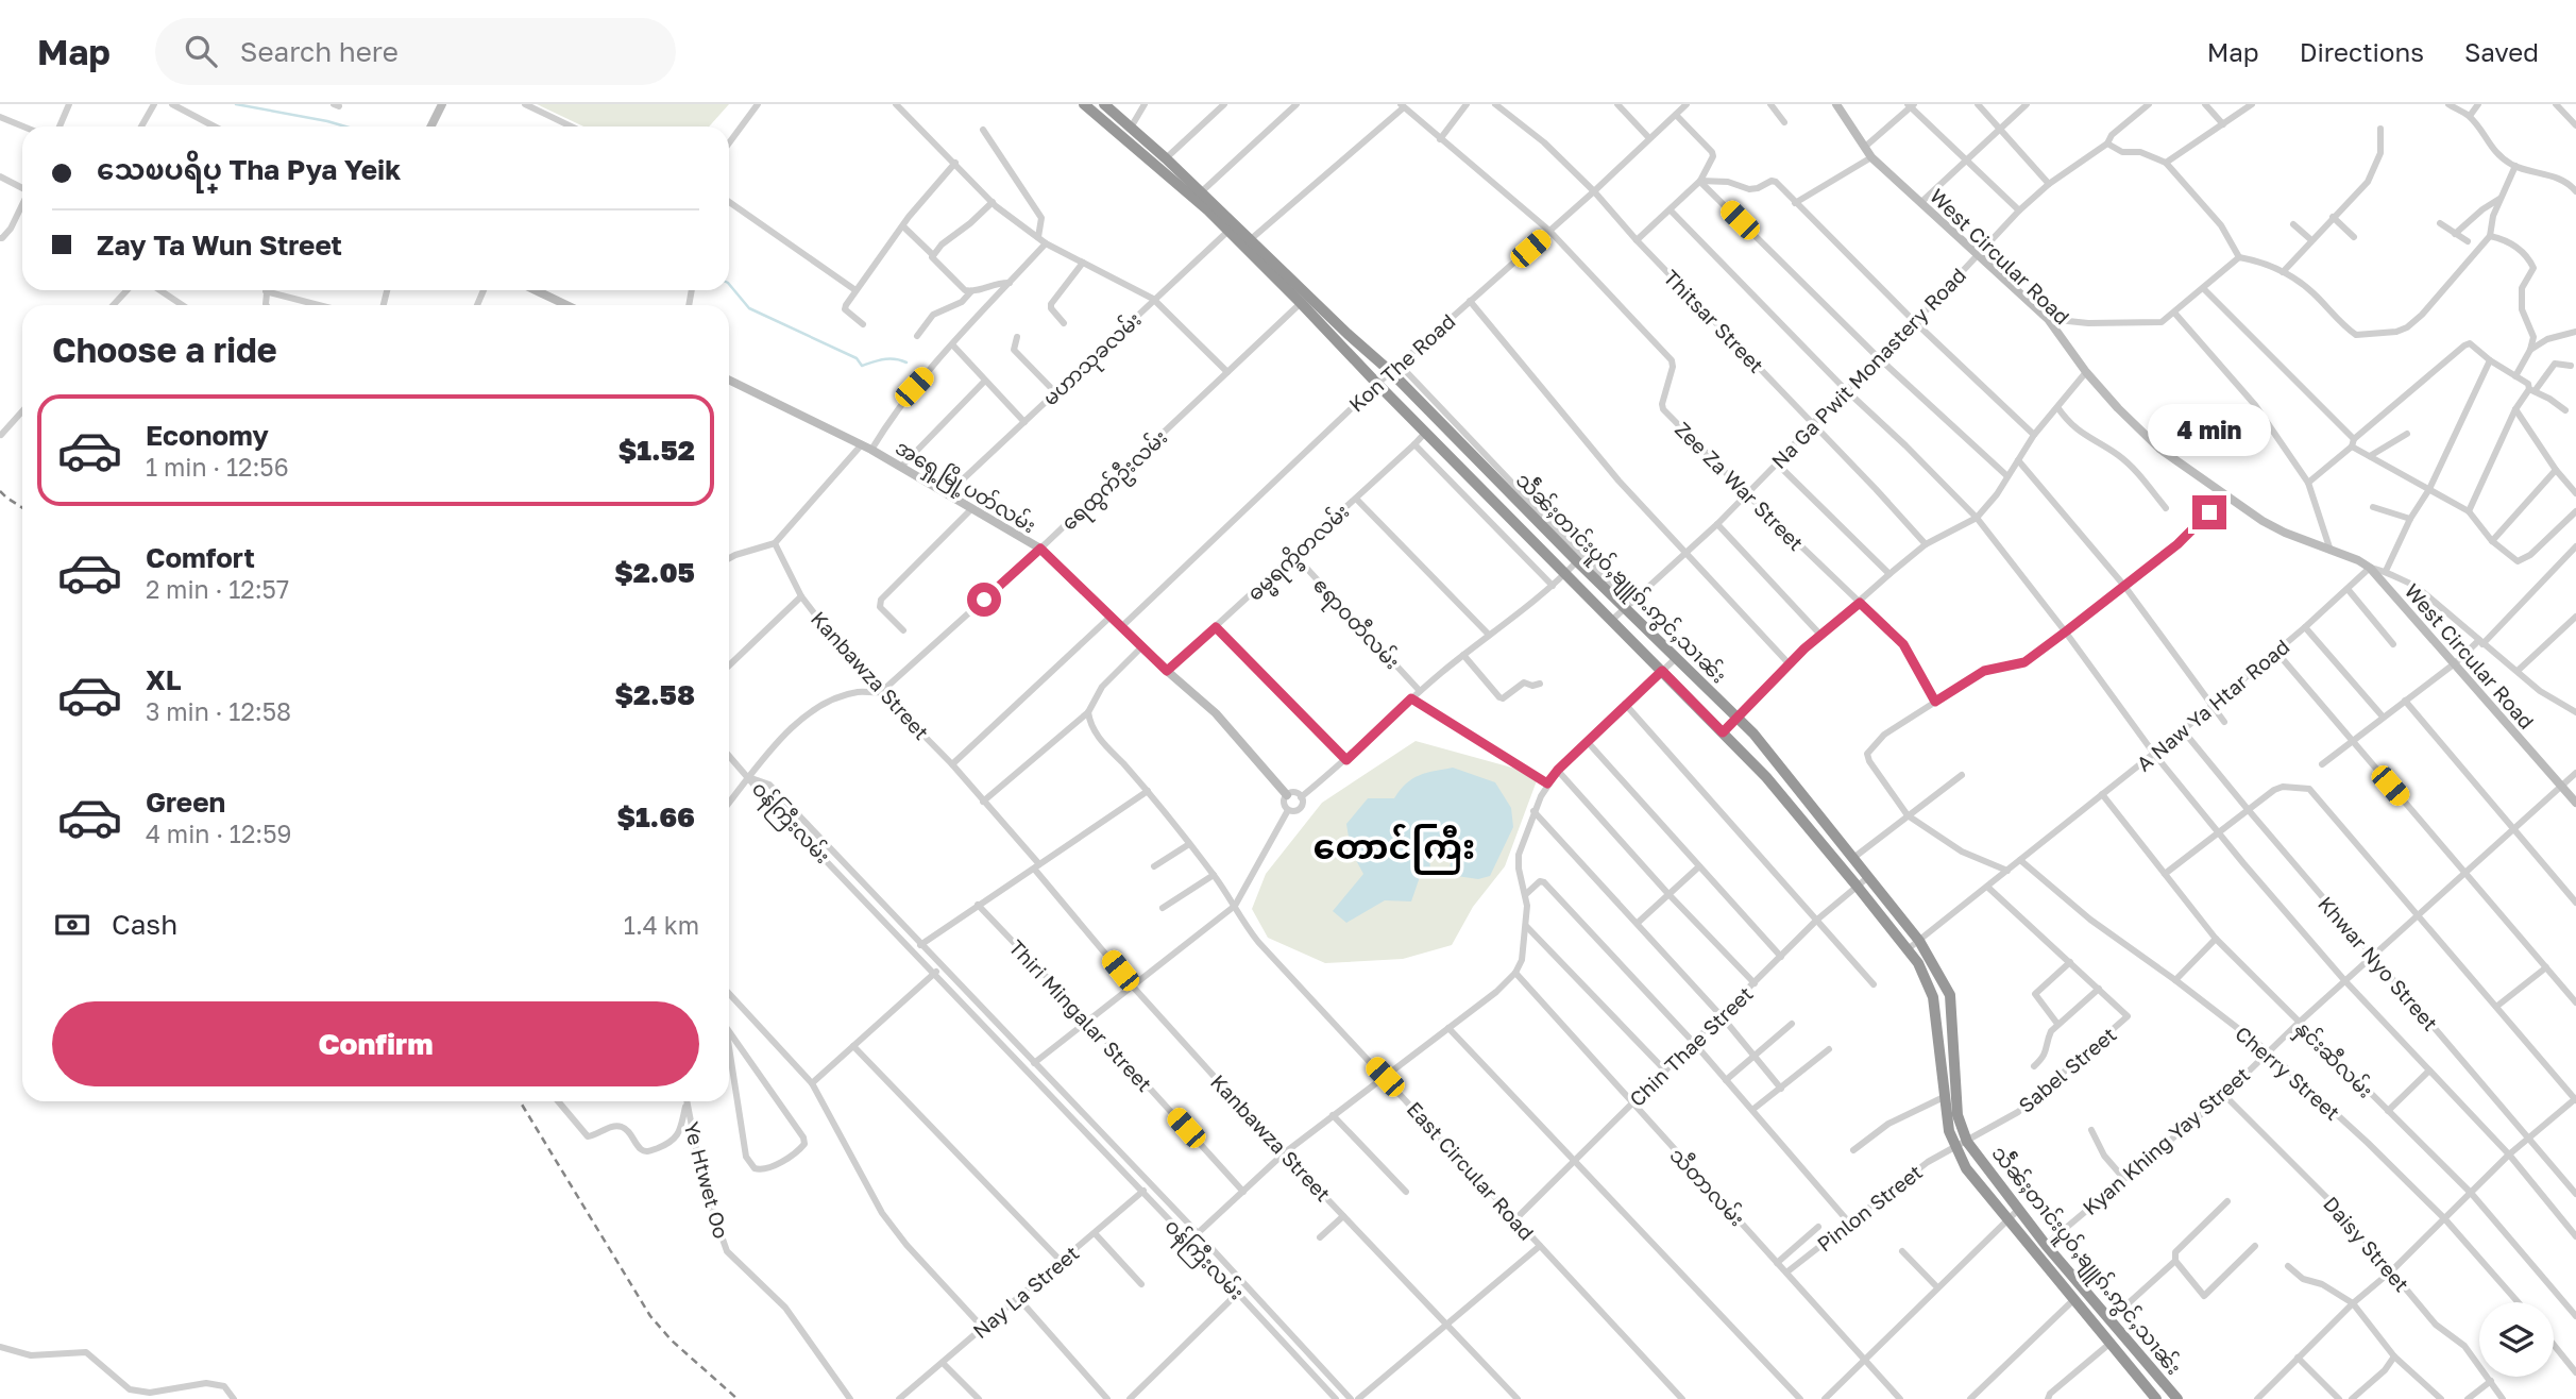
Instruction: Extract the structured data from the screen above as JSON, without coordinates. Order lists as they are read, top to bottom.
{
  "streets": {
    "highway": ["သဵႅၼ်ႈတၢင်းပူဝ်ႇၶျူၵ်ႉဢွင်ႇသၢၼ်း"],
    "street": [
      "West Circular Road",
      "Thitsar Street",
      "မဟာသုခလမ်း",
      "Kon The Road",
      "Na Ga Pwit Monastery Road",
      "ရေထွက်ဦးလမ်း",
      "အရှေ့မြို့ပတ်လမ်း",
      "Zee Za War Street",
      "ဓမ္မရက္ခိတလမ်း",
      "ဧရာဝတီလမ်း",
      "Kanbawza Street",
      "A Naw Ya Htar Road",
      "ဝန်ကြီးလမ်း",
      "Khwar Nyo Street",
      "Thiri Mingalar Street",
      "Chin Thae Street",
      "နှင်းဆီလမ်း",
      "Sabel Street",
      "Cherry Street",
      "Kyan Khing Yay Street",
      "East Circular Road",
      "Ye Htwet Oo",
      "သီတာလမ်း",
      "Pinlon Street",
      "Daisy Street",
      "Nay La Street"
    ]
  },
  "crossings": [
    ["West Circular Road", "Na Ga Pwit Monastery Road"],
    ["West Circular Road", "A Naw Ya Htar Road"],
    ["West Circular Road", "Kyan Khing Yay Street"],
    ["Thitsar Street", "Kon The Road"],
    ["Thitsar Street", "Na Ga Pwit Monastery Road"],
    ["မဟာသုခလမ်း", "အရှေ့မြို့ပတ်လမ်း"],
    ["မဟာသုခလမ်း", "သဵႅၼ်ႈတၢင်းပူဝ်ႇၶျူၵ်ႉဢွင်ႇသၢၼ်း"],
    ["Kon The Road", "အရှေ့မြို့ပတ်လမ်း"],
    ["Kon The Road", "Zee Za War Street"],
    ["Kon The Road", "သဵႅၼ်ႈတၢင်းပူဝ်ႇၶျူၵ်ႉဢွင်ႇသၢၼ်း"],
    ["Na Ga Pwit Monastery Road", "Zee Za War Street"],
    ["Na Ga Pwit Monastery Road", "သဵႅၼ်ႈတၢင်းပူဝ်ႇၶျူၵ်ႉဢွင်ႇသၢၼ်း"],
    ["ရေထွက်ဦးလမ်း", "အရှေ့မြို့ပတ်လမ်း"],
    ["ရေထွက်ဦးလမ်း", "သဵႅၼ်ႈတၢင်းပူဝ်ႇၶျူၵ်ႉဢွင်ႇသၢၼ်း"],
    ["ရေထွက်ဦးလမ်း", "Kanbawza Street"],
    ["အရှေ့မြို့ပတ်လမ်း", "ဓမ္မရက္ခိတလမ်း"],
    ["ဓမ္မရက္ခိတလမ်း", "သဵႅၼ်ႈတၢင်းပူဝ်ႇၶျူၵ်ႉဢွင်ႇသၢၼ်း"],
    ["ဓမ္မရက္ခိတလမ်း", "ဧရာဝတီလမ်း"],
    ["သဵႅၼ်ႈတၢင်းပူဝ်ႇၶျူၵ်ႉဢွင်ႇသၢၼ်း", "A Naw Ya Htar Road"],
    ["သဵႅၼ်ႈတၢင်းပူဝ်ႇၶျူၵ်ႉဢွင်ႇသၢၼ်း", "Chin Thae Street"],
    ["သဵႅၼ်ႈတၢင်းပူဝ်ႇၶျူၵ်ႉဢွင်ႇသၢၼ်း", "Sabel Street"],
    ["သဵႅၼ်ႈတၢင်းပူဝ်ႇၶျူၵ်ႉဢွင်ႇသၢၼ်း", "Kyan Khing Yay Street"],
    ["သဵႅၼ်ႈတၢင်းပူဝ်ႇၶျူၵ်ႉဢွင်ႇသၢၼ်း", "Pinlon Street"],
    ["A Naw Ya Htar Road", "Khwar Nyo Street"],
    ["A Naw Ya Htar Road", "နှင်းဆီလမ်း"],
    ["A Naw Ya Htar Road", "Sabel Street"],
    ["A Naw Ya Htar Road", "Cherry Street"],
    ["ဝန်ကြီးလမ်း", "Nay La Street"],
    ["Khwar Nyo Street", "Kyan Khing Yay Street"],
    ["Chin Thae Street", "East Circular Road"],
    ["Chin Thae Street", "သီတာလမ်း"],
    ["နှင်းဆီလမ်း", "Kyan Khing Yay Street"],
    ["Sabel Street", "Pinlon Street"],
    ["Cherry Street", "Kyan Khing Yay Street"],
    ["Kyan Khing Yay Street", "Daisy Street"],
    ["သီတာလမ်း", "Pinlon Street"]
  ],
  "districts": ["တောင်ကြီး"],
  "page": {
    "header": "Map",
    "search": "Search here",
    "nav": ["Map", "Directions", "Saved"],
    "banner": ["သေၿပရိပ္ Tha Pya Yeik", "Zay Ta Wun Street"],
    "heading": "Choose a ride",
    "list": [
      {
        "name": "Economy",
        "note": "1 min · 12:56",
        "value": "$1.52"
      },
      {
        "name": "Comfort",
        "note": "2 min · 12:57",
        "value": "$2.05"
      },
      {
        "name": "XL",
        "note": "3 min · 12:58",
        "value": "$2.58"
      },
      {
        "name": "Green",
        "note": "4 min · 12:59",
        "value": "$1.66"
      }
    ],
    "bubble": "4 min",
    "pay": ["Cash", "1.4 km"],
    "buttons": "Confirm"
  }
}
